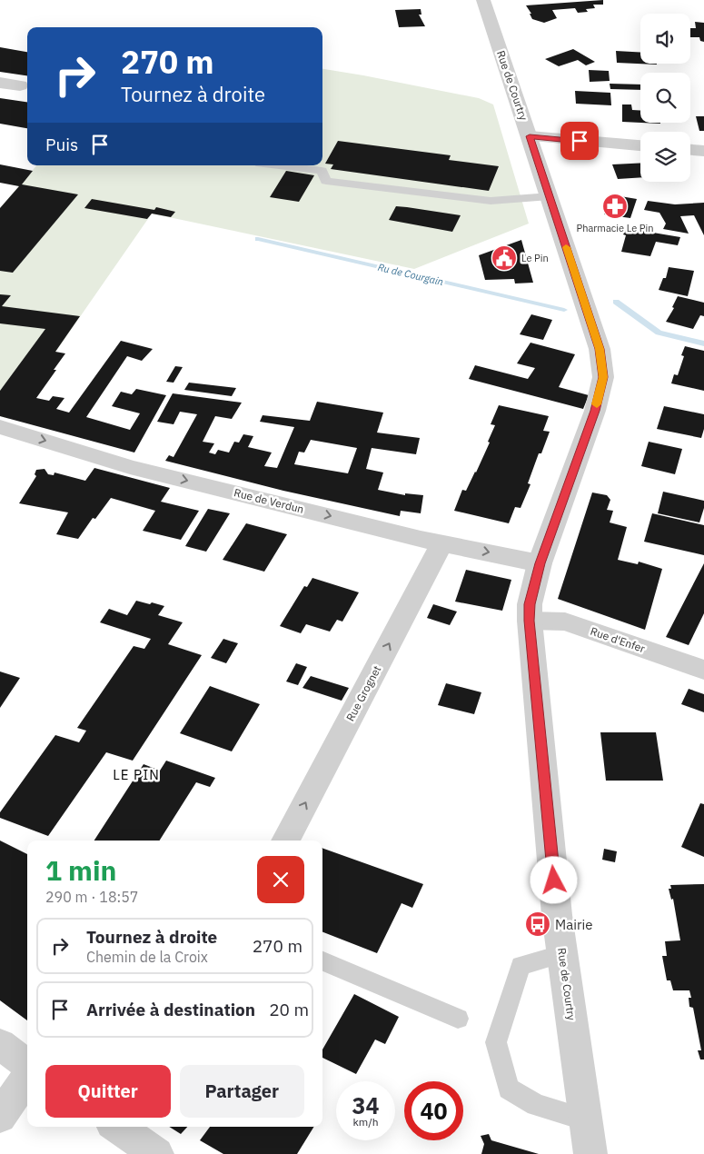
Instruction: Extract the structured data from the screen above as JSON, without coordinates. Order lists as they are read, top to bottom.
{
  "streets": {
    "street": [
      "Rue de Courtry",
      "Rue de Verdun",
      "Rue d'Enfer",
      "Rue Grognet"
    ]
  },
  "crossings": [
    ["Rue de Courtry", "Rue de Verdun"],
    ["Rue de Courtry", "Rue d'Enfer"],
    ["Rue de Verdun", "Rue Grognet"]
  ],
  "one_way": ["Rue de Verdun", "Rue Grognet"],
  "districts": ["LE PIN"],
  "water": ["Ru de Courgain"],
  "places": {
    "pharmacy": ["Pharmacie Le Pin"],
    "public building": ["Le Pin"],
    "bus stop": ["Mairie"]
  },
  "page": {
    "turn": ["270 m", "Tournez à droite"],
    "then": "Puis",
    "heading": ["1 min", "290 m · 18:57"],
    "list": [
      {
        "name": "Tournez à droite",
        "note": "Chemin de la Croix",
        "value": "270 m"
      },
      {
        "name": "Arrivée à destination",
        "value": "20 m"
      }
    ],
    "buttons": ["Quitter", "Partager"],
    "speed": "34 km/h",
    "limit": "40"
  }
}
